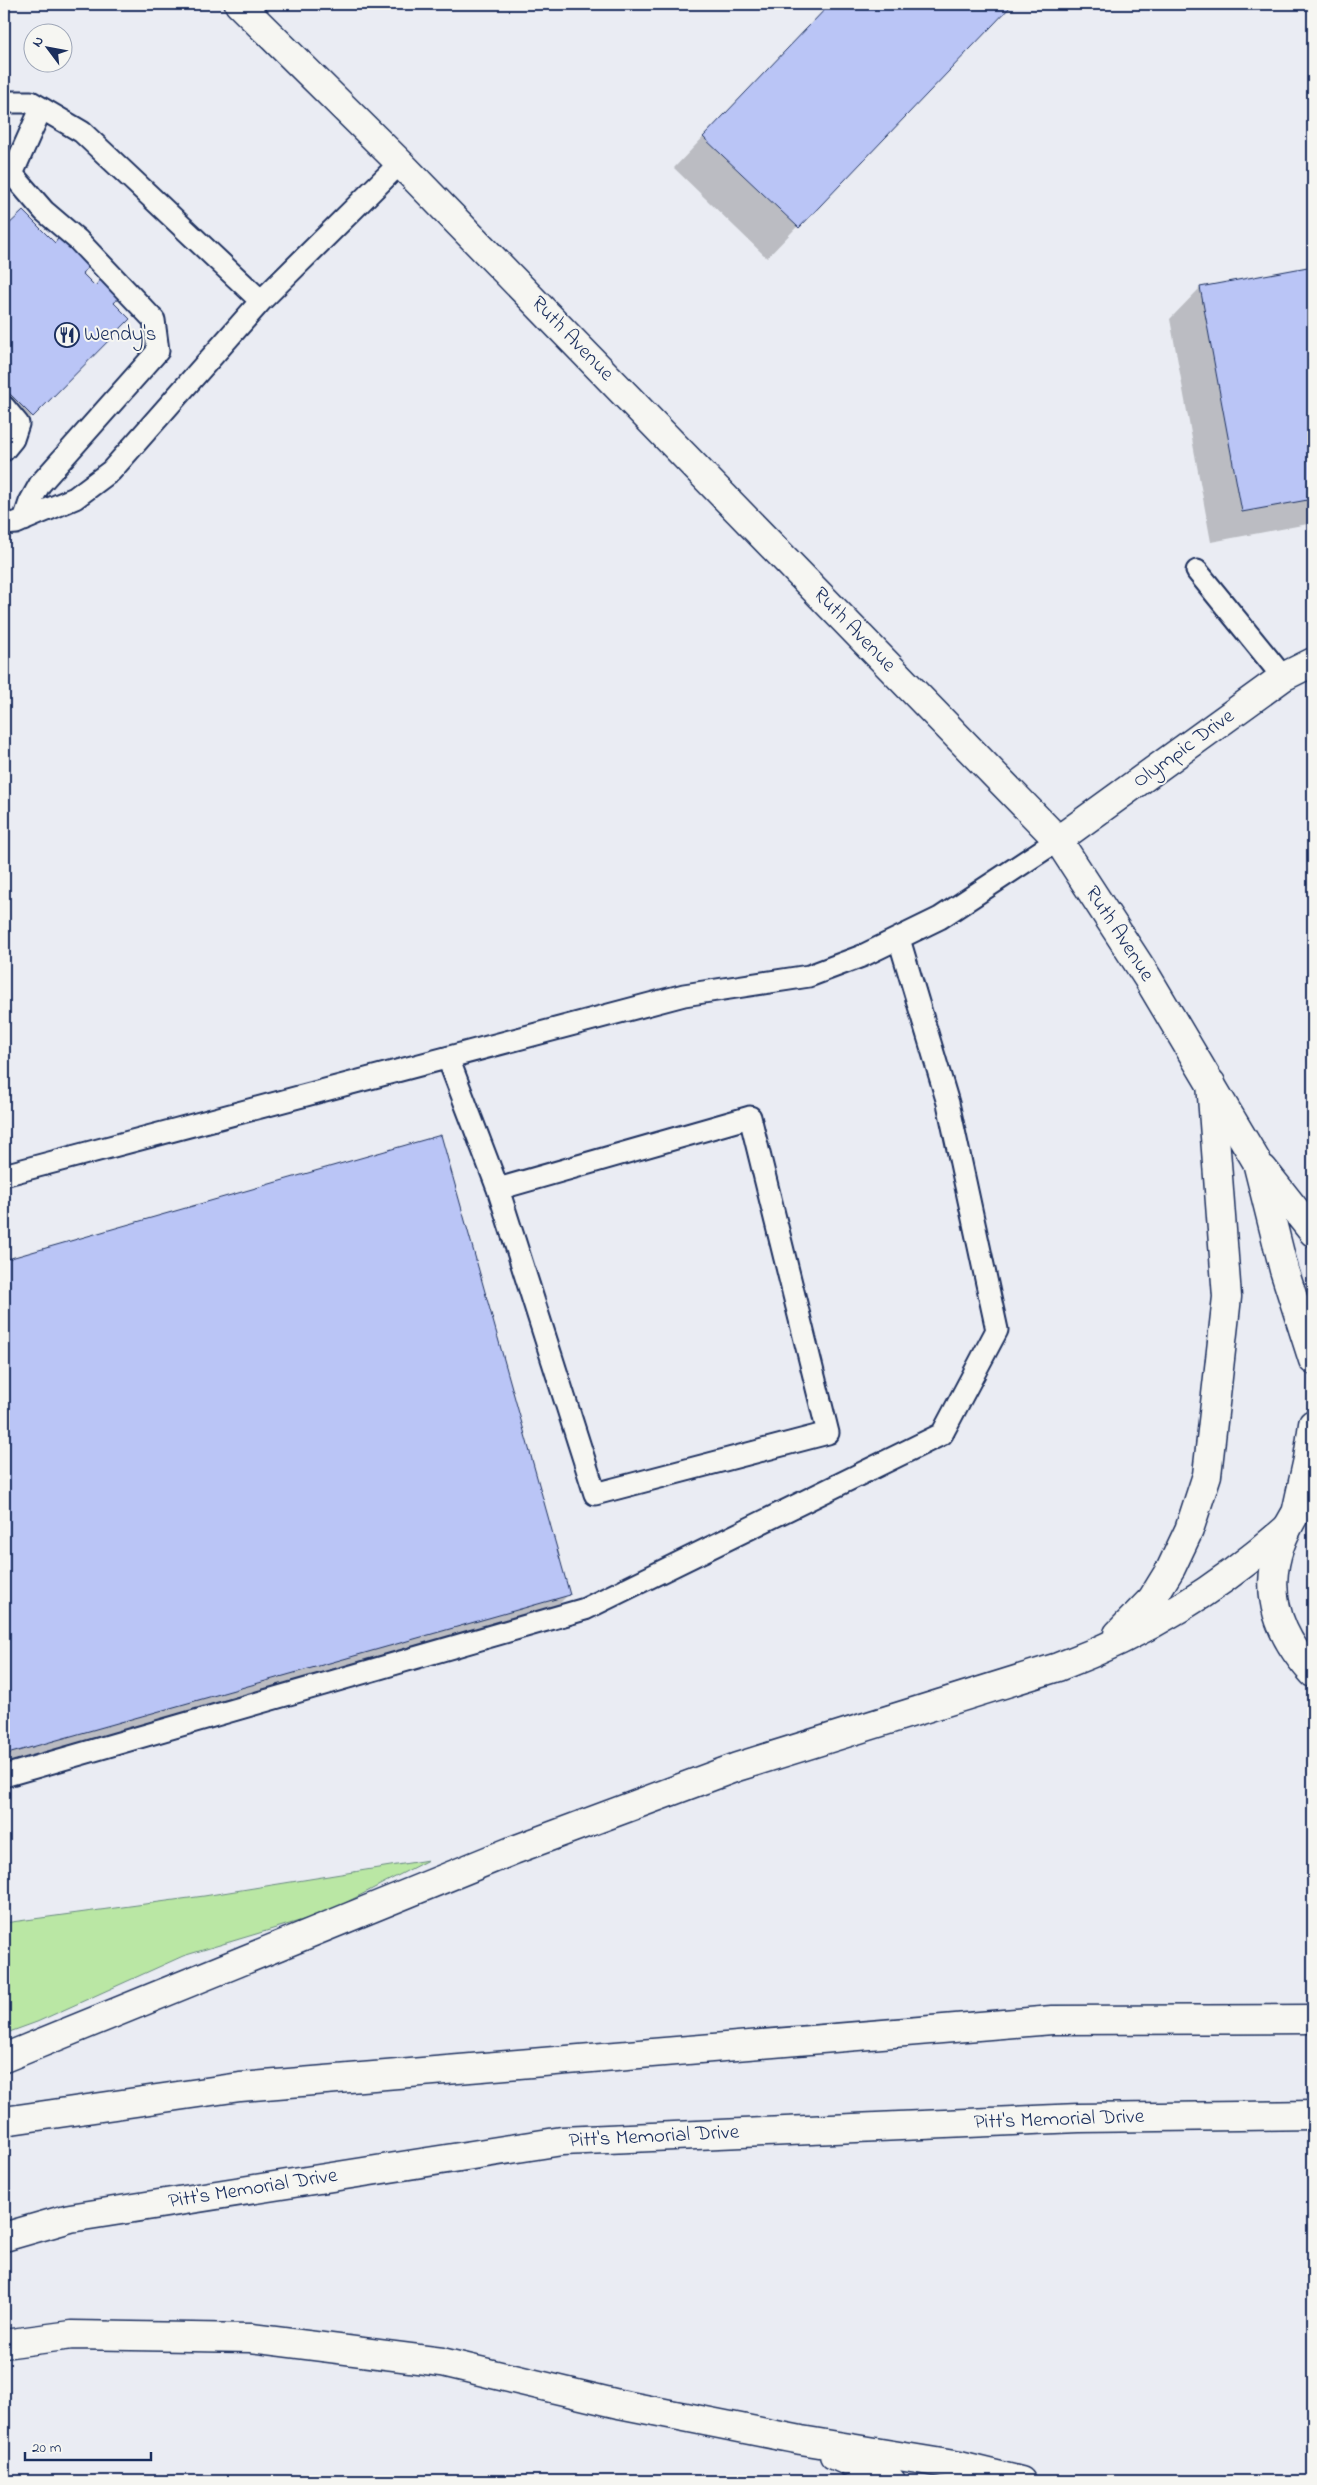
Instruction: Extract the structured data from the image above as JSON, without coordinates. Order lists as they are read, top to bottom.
{
  "streets": {
    "main road": ["Ruth Avenue", "Olympic Drive", "Pitt's Memorial Drive"]
  },
  "crossings": [
    ["Ruth Avenue", "Olympic Drive"]
  ],
  "places": {
    "restaurant": ["Wendy's"]
  },
  "scale_bar": "20 m",
  "north": "top left"
}
